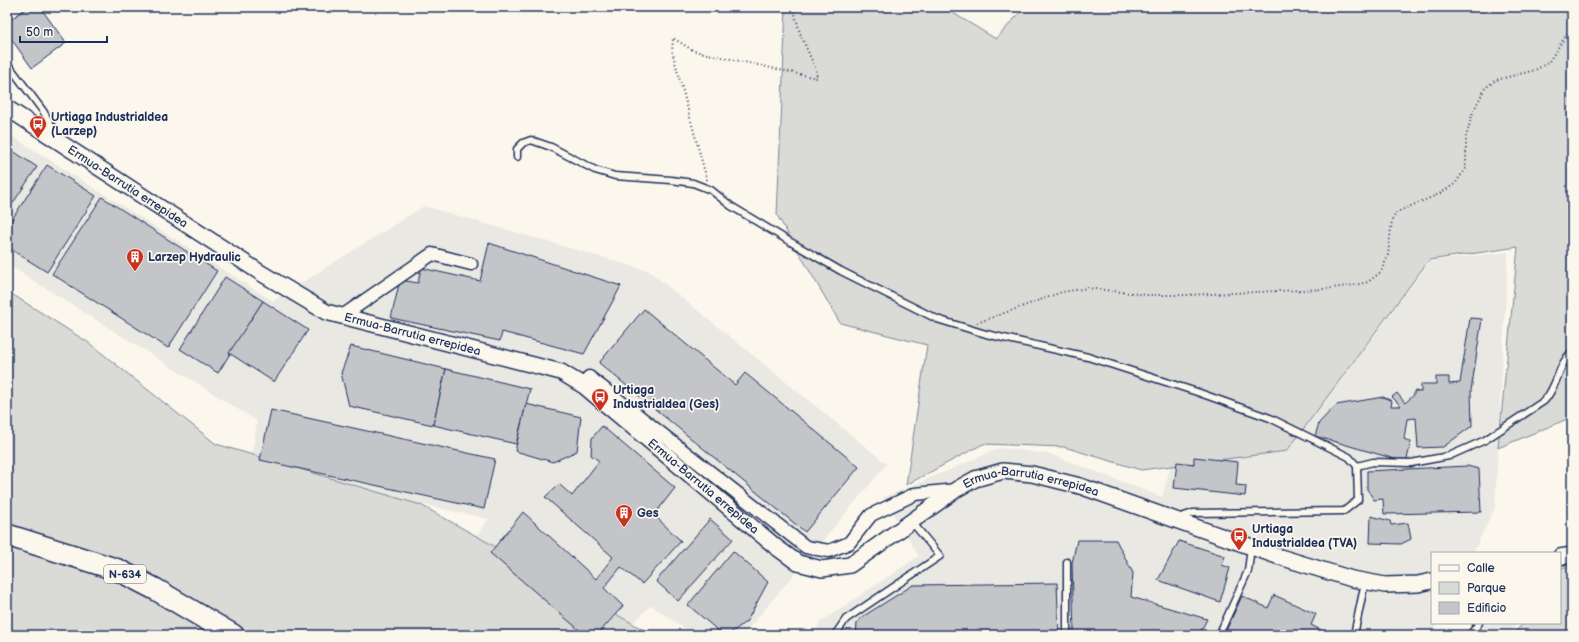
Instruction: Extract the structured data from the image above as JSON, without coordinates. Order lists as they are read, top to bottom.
{
  "streets": {
    "highway": ["N-634"],
    "street": ["Ermua-Barrutia errepidea"]
  },
  "places": {
    "bus stop": ["Urtiaga Industrialdea (Larzep)", "Urtiaga Industrialdea (Ges)", "Urtiaga Industrialdea (TVA)"],
    "building": ["Larzep Hydraulic", "Ges"]
  },
  "legend": ["Calle", "Parque", "Edificio"],
  "scale_bar": "50 m"
}
